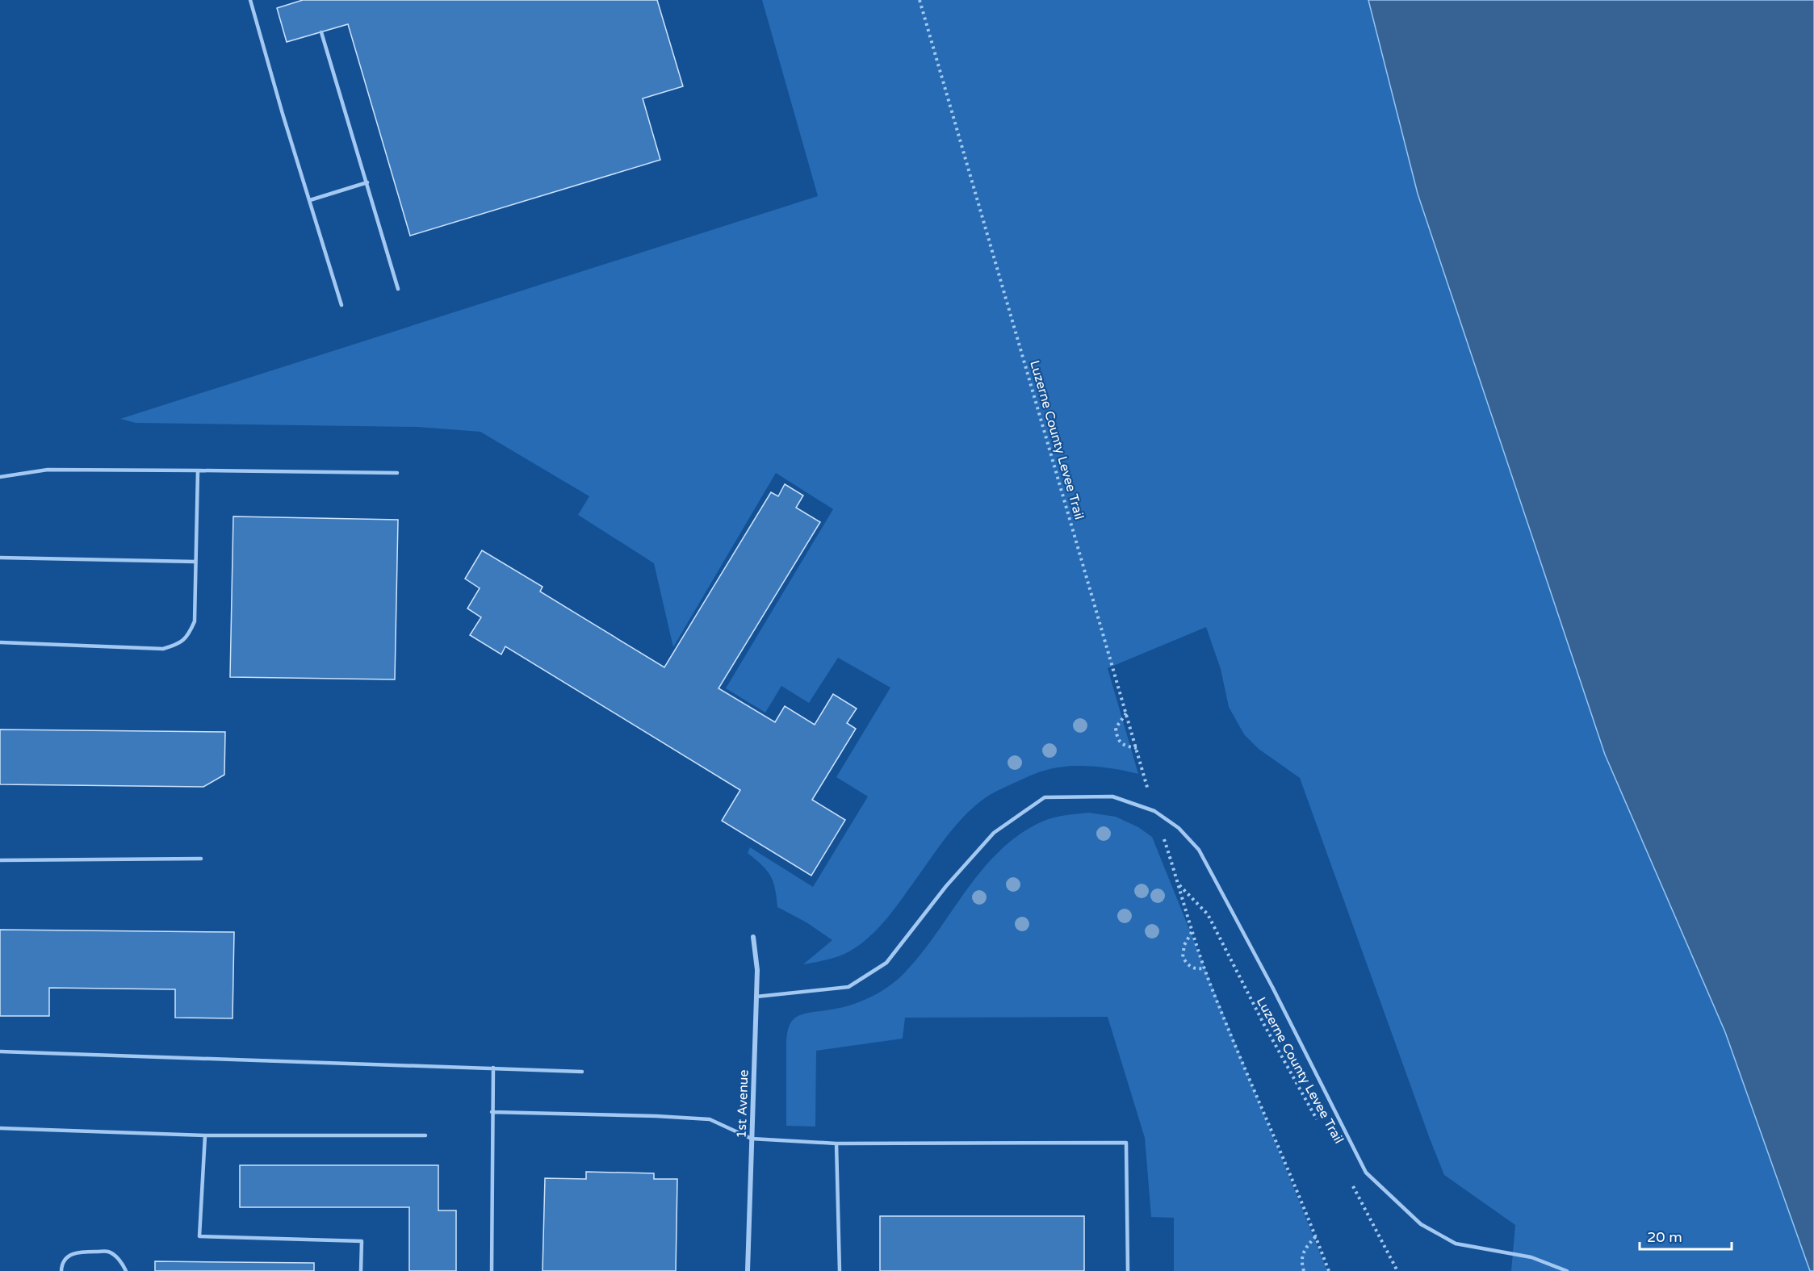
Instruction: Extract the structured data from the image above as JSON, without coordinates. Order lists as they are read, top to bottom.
{
  "streets": {
    "street": ["1st Avenue"],
    "path": ["Luzerne County Levee Trail"]
  },
  "scale_bar": "20 m"
}
